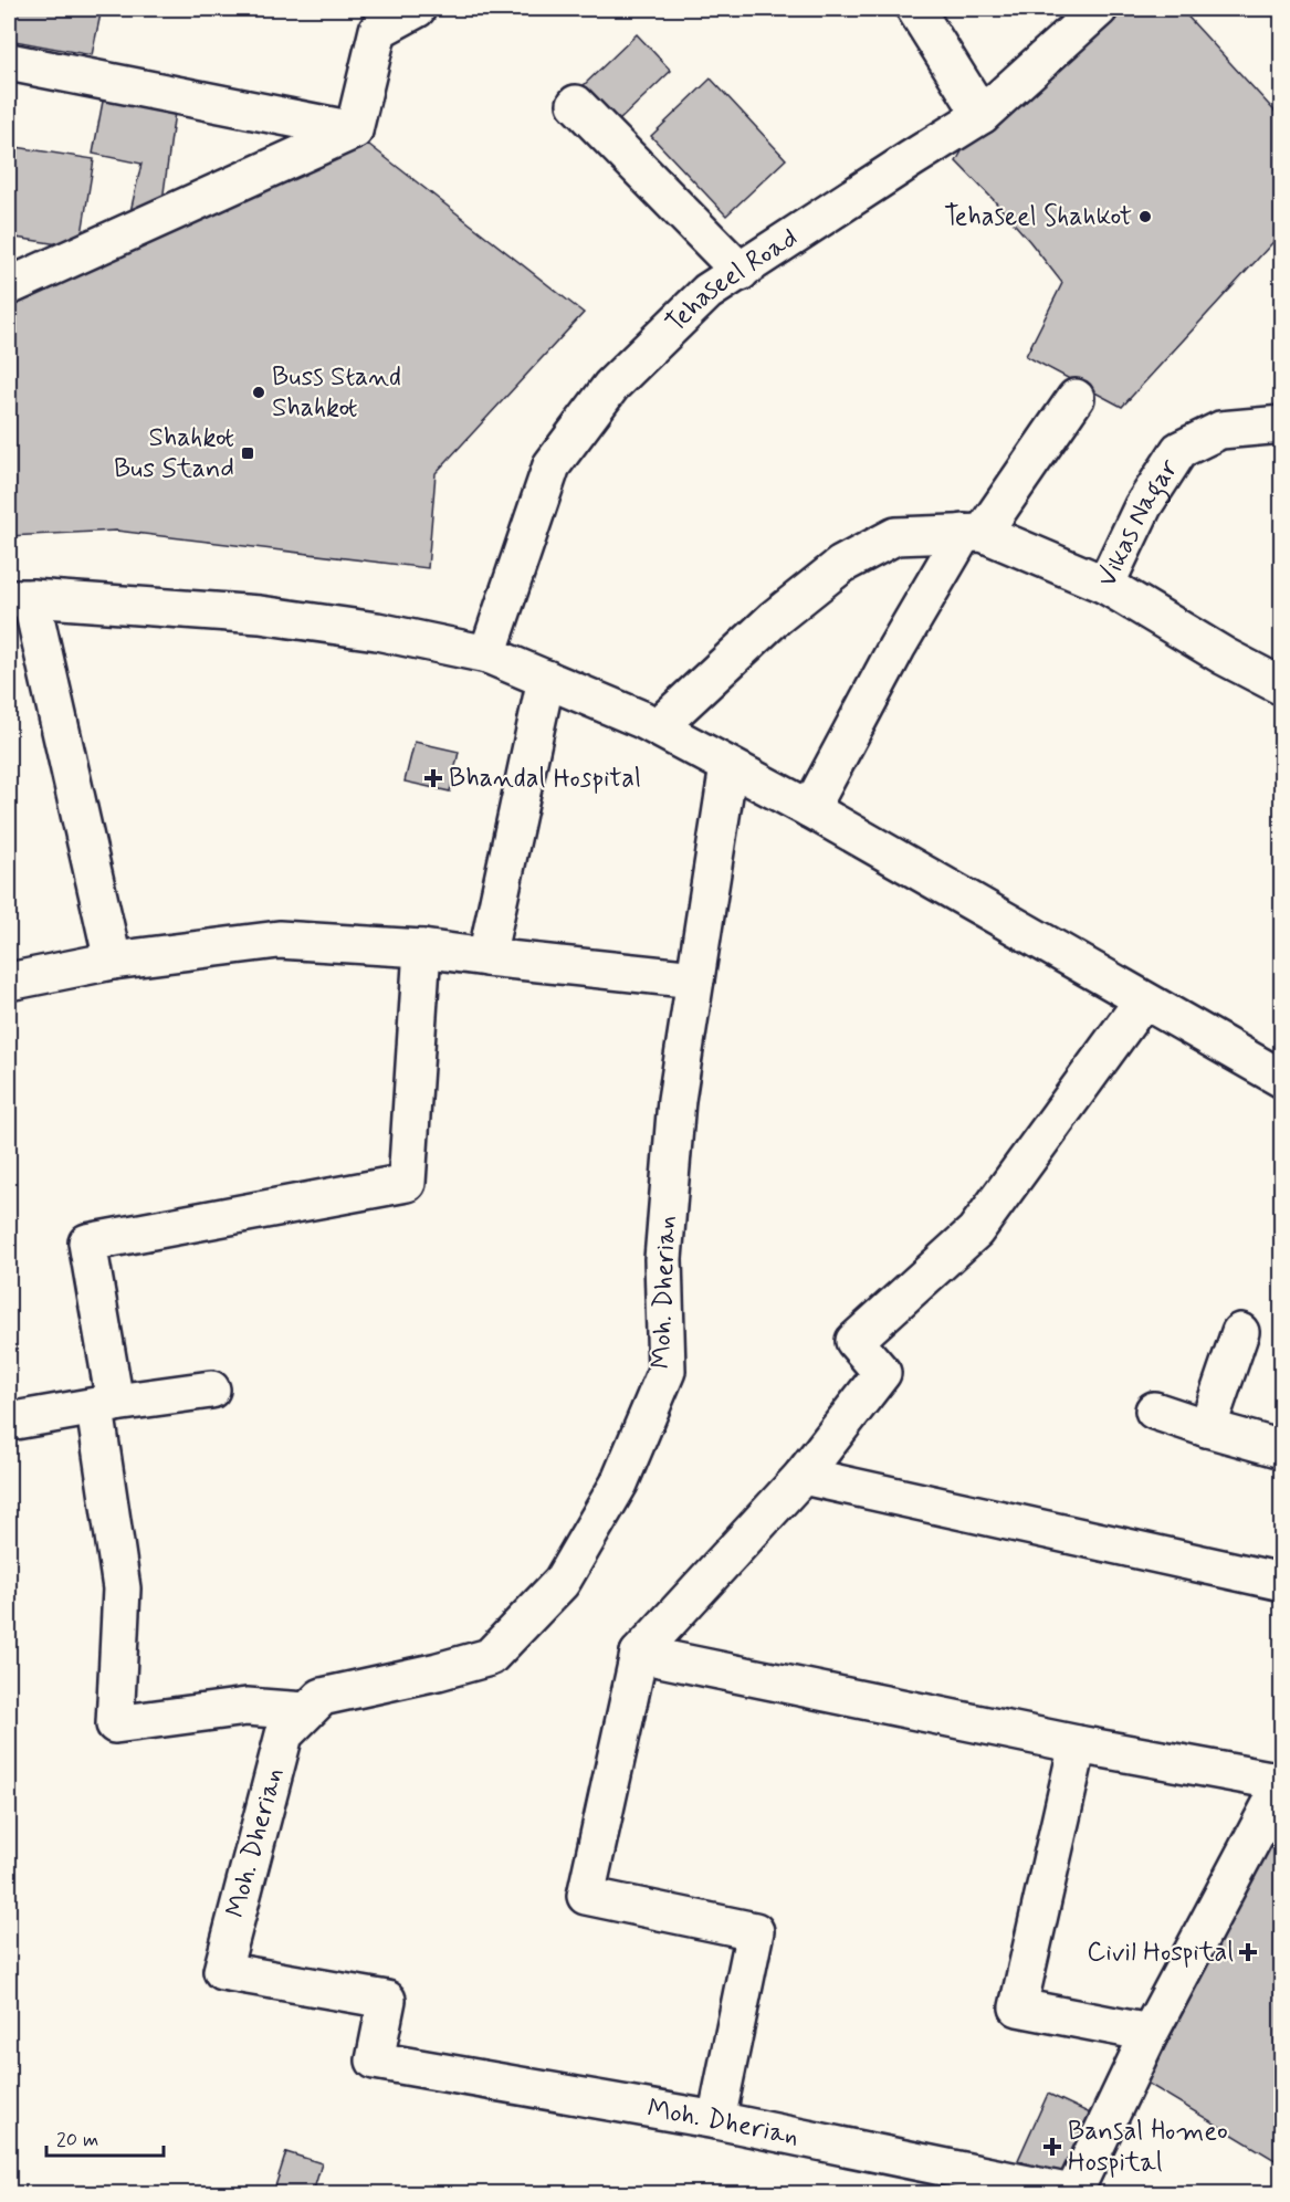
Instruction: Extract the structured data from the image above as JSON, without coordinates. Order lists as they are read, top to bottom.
{
  "streets": {
    "street": ["Tehaseel Road", "Vikas Nagar", "Moh. Dherian"]
  },
  "places": {
    "other": ["Tehaseel Shahkot", "Buss Stand Shahkot"],
    "transit": ["Shahkot Bus Stand"],
    "health": ["Bhandal Hospital", "Civil Hospital", "Bansal Homeo Hospital"]
  },
  "scale_bar": "20 m"
}
